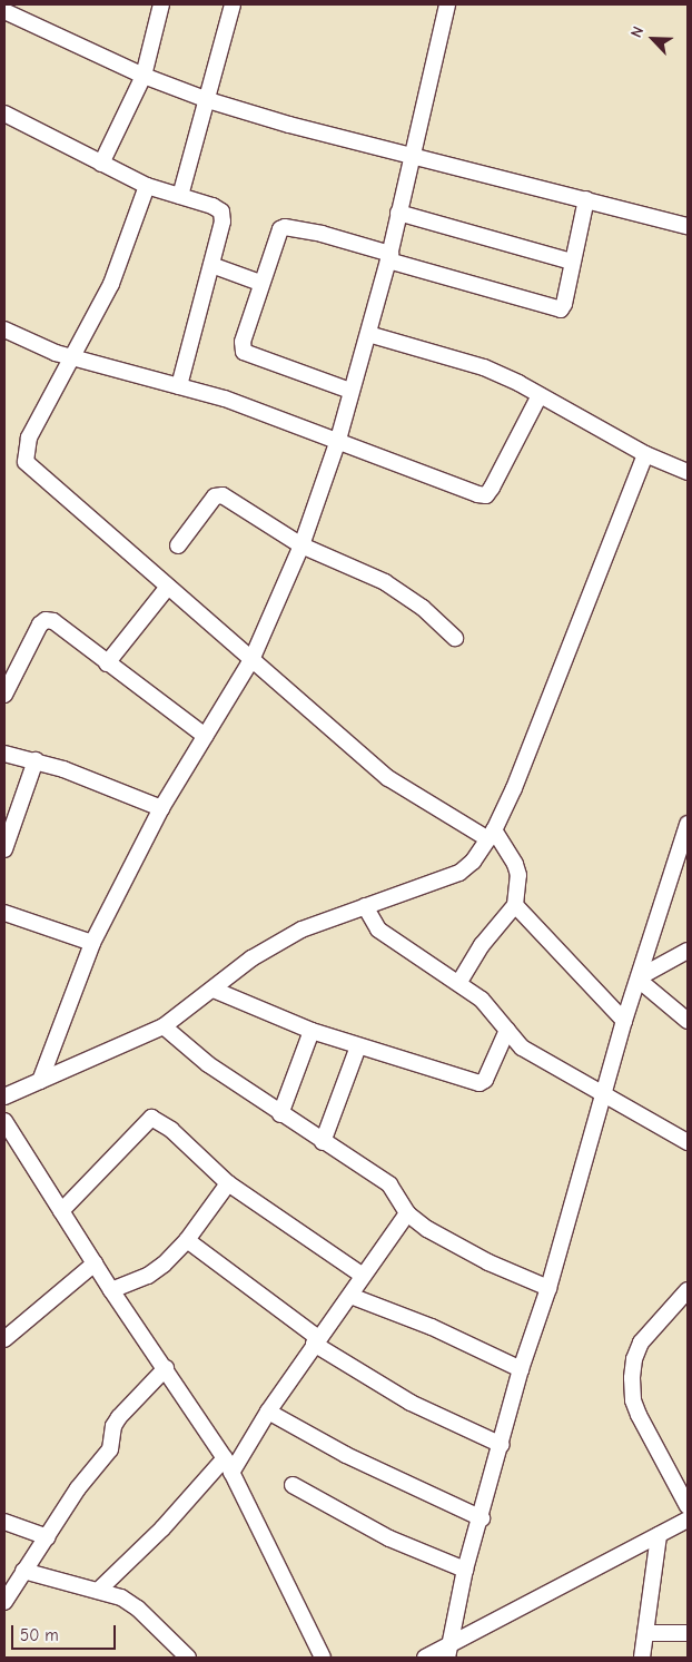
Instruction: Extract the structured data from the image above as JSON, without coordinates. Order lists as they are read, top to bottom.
{
  "scale_bar": "50 m",
  "north": "top left"
}
